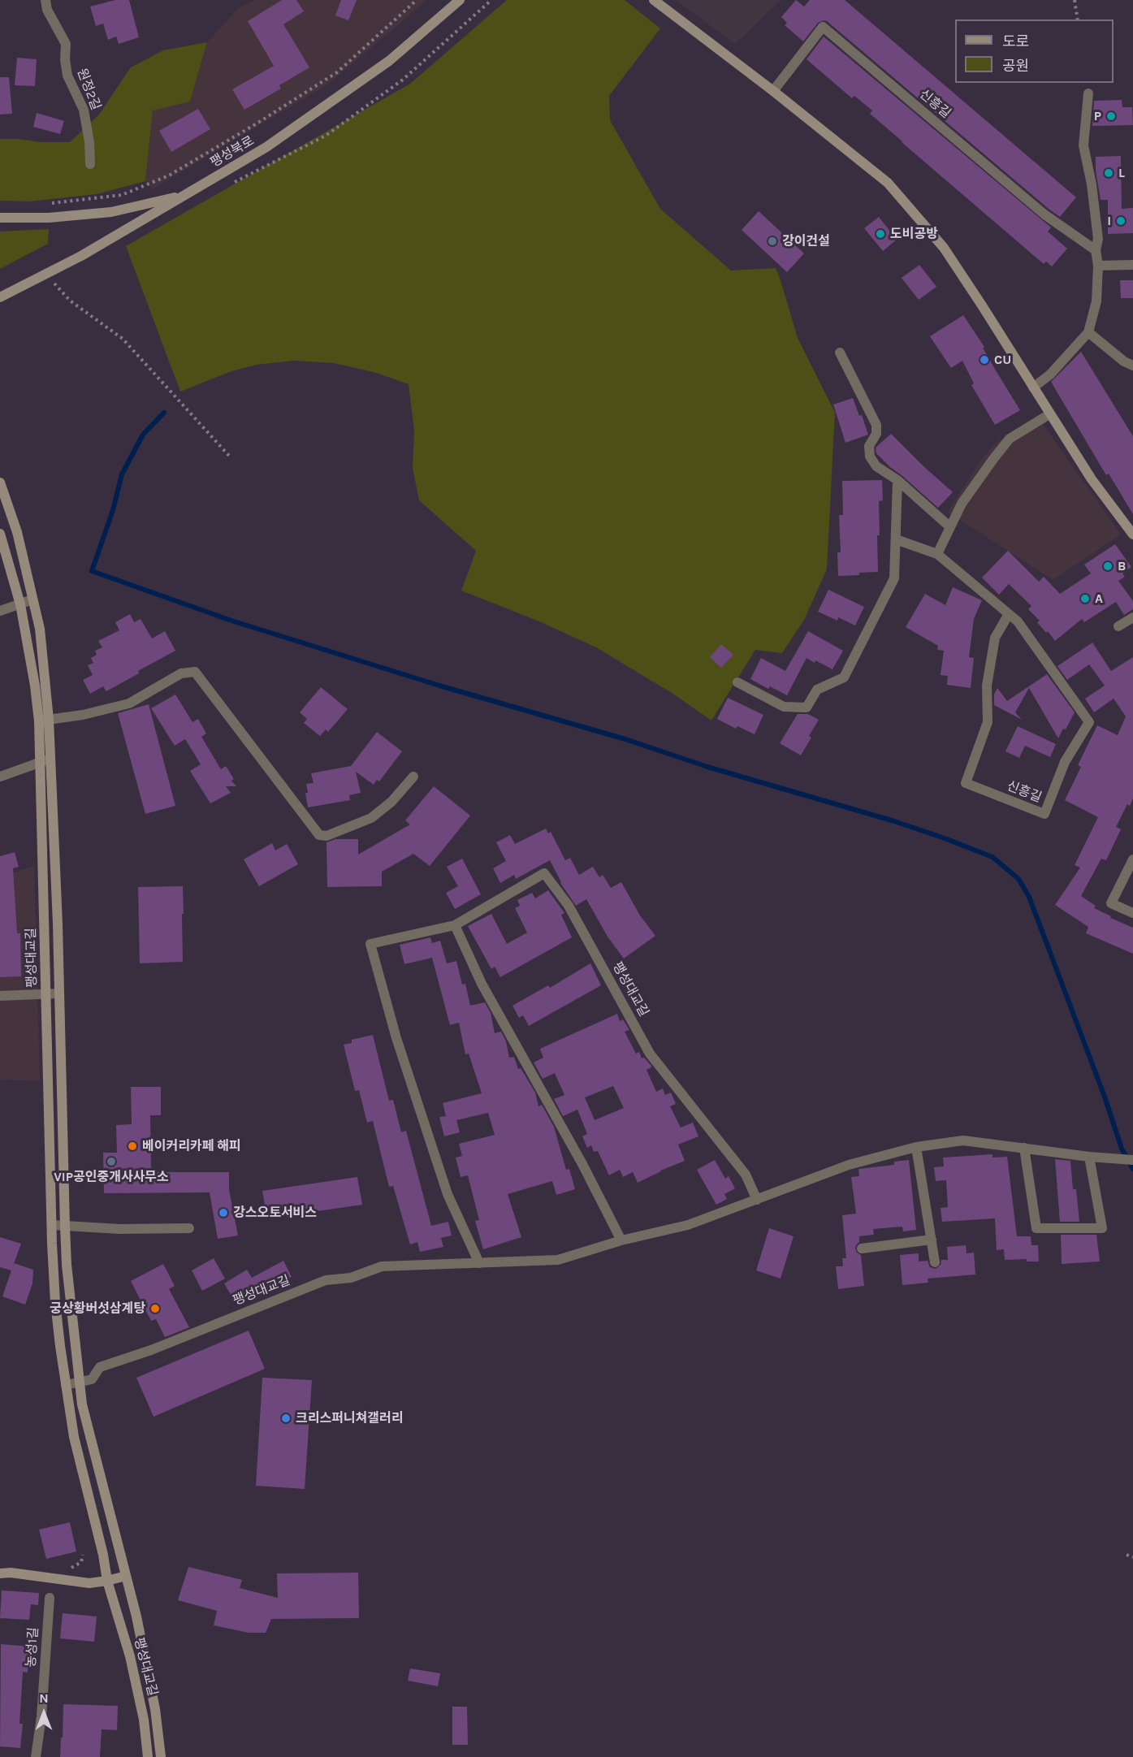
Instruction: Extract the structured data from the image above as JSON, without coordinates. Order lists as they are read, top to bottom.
{
  "streets": {
    "main road": ["팽성북로", "팽성대교길"],
    "street": ["원정2길", "신흥길", "농성1길"]
  },
  "places": [
    "P",
    "L",
    "I",
    "도비공방",
    "강이건설",
    "CU",
    "B",
    "A",
    "베이커리카페 해피",
    "VIP공인중개사사무소",
    "강스오토서비스",
    "궁상황버섯삼계탕",
    "크리스퍼니쳐갤러리"
  ],
  "legend": ["도로", "공원"],
  "north": "top"
}
